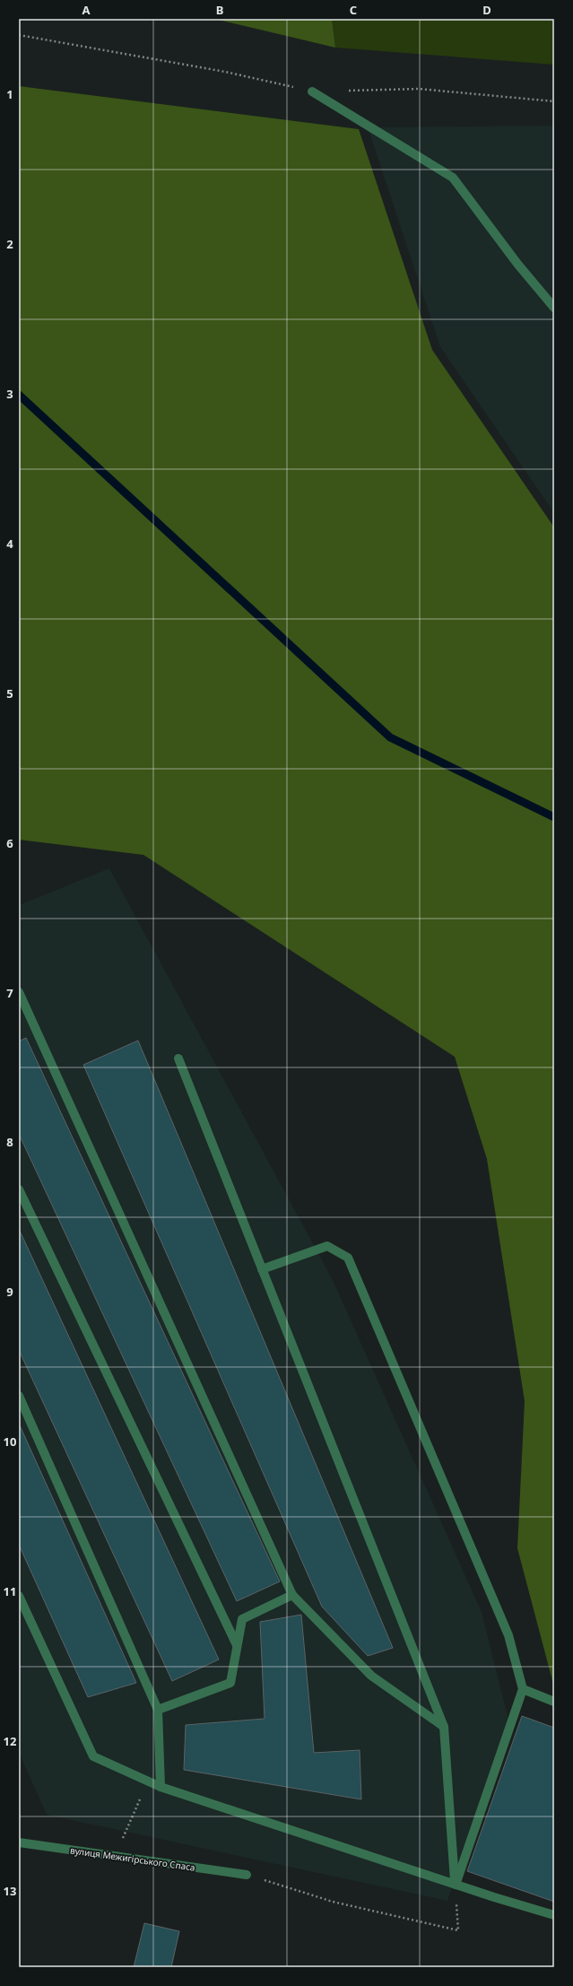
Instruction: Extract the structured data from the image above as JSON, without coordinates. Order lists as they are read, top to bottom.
{
  "streets": {
    "street": ["вулиця Межигірського Спаса"]
  },
  "grid": {
    "columns": [
      "A",
      "B",
      "C",
      "D"
    ],
    "rows": [
      "1",
      "2",
      "3",
      "4",
      "5",
      "6",
      "7",
      "8",
      "9",
      "10",
      "11",
      "12",
      "13"
    ]
  }
}
